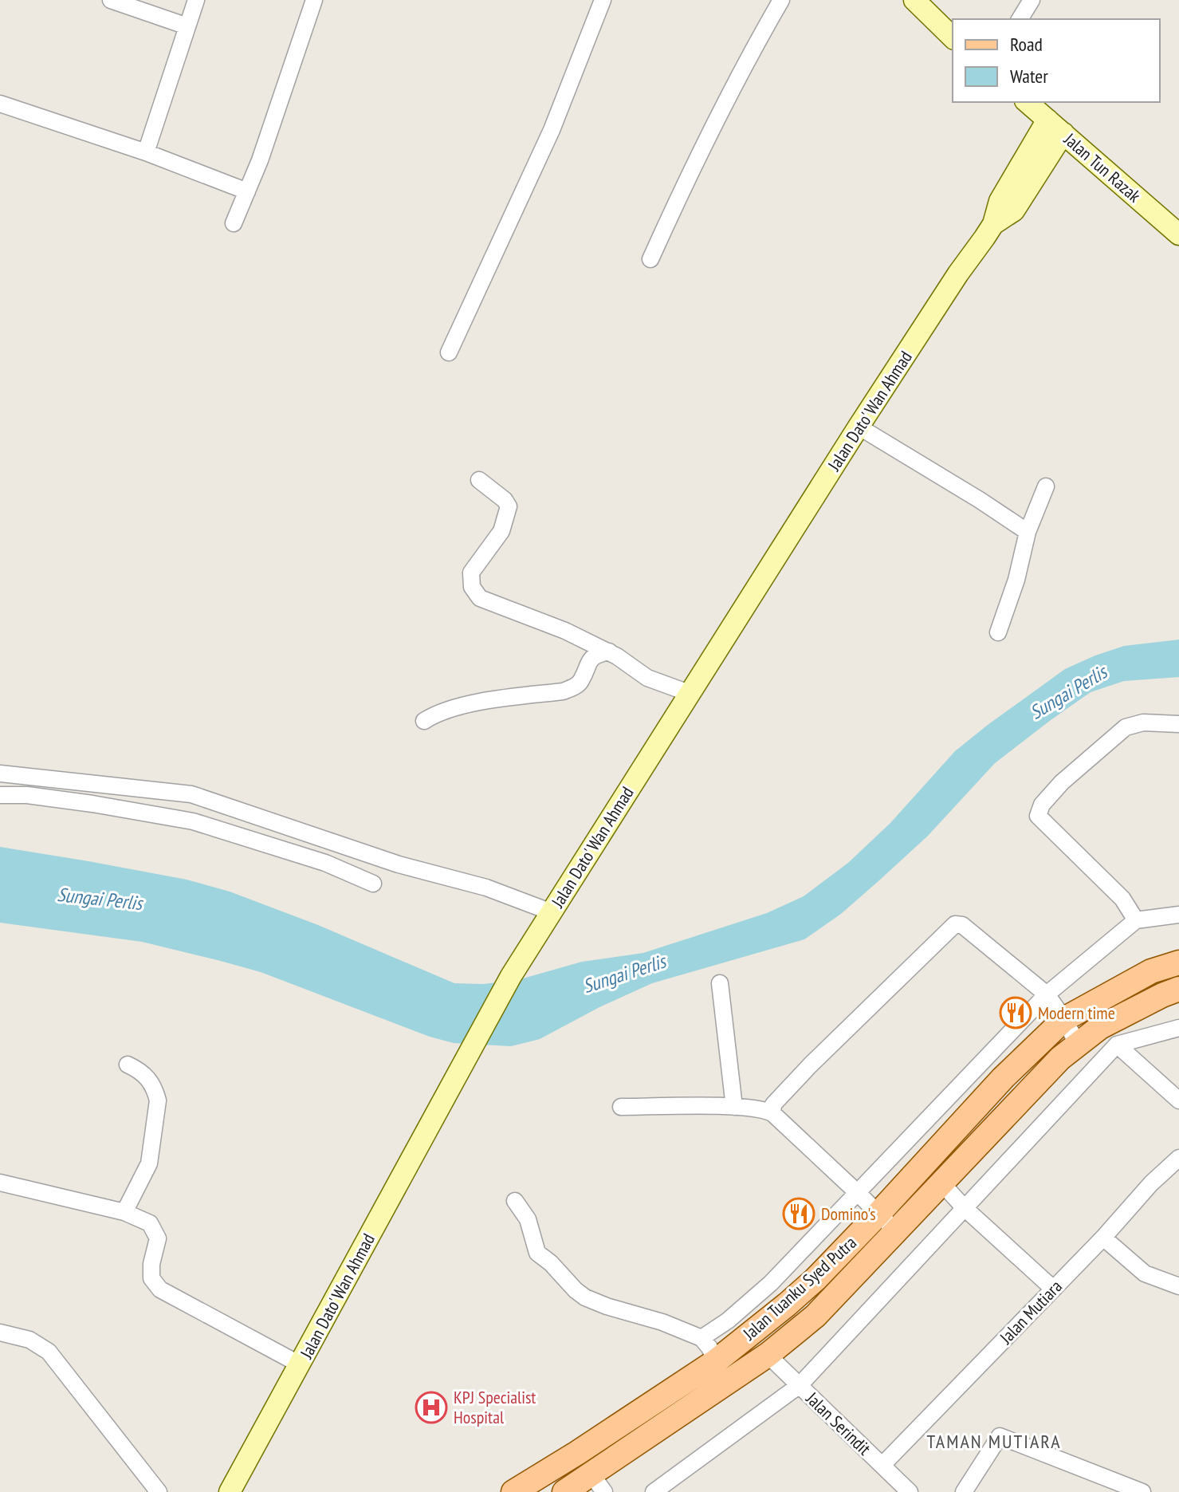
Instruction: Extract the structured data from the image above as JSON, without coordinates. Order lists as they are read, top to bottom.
{
  "streets": {
    "main road": ["Jalan Tun Razak", "Jalan Dato' Wan Ahmad", "Jalan Tuanku Syed Putra"],
    "street": ["Jalan Mutiara", "Jalan Serindit"]
  },
  "crossings": [
    ["Jalan Tun Razak", "Jalan Dato' Wan Ahmad"],
    ["Jalan Tuanku Syed Putra", "Jalan Serindit"],
    ["Jalan Mutiara", "Jalan Serindit"]
  ],
  "districts": ["TAMAN MUTIARA"],
  "water": ["Sungai Perlis"],
  "places": {
    "restaurant": ["Modern time", "Domino's"],
    "hospital": ["KPJ Specialist Hospital"]
  },
  "legend": ["Road", "Water"]
}
